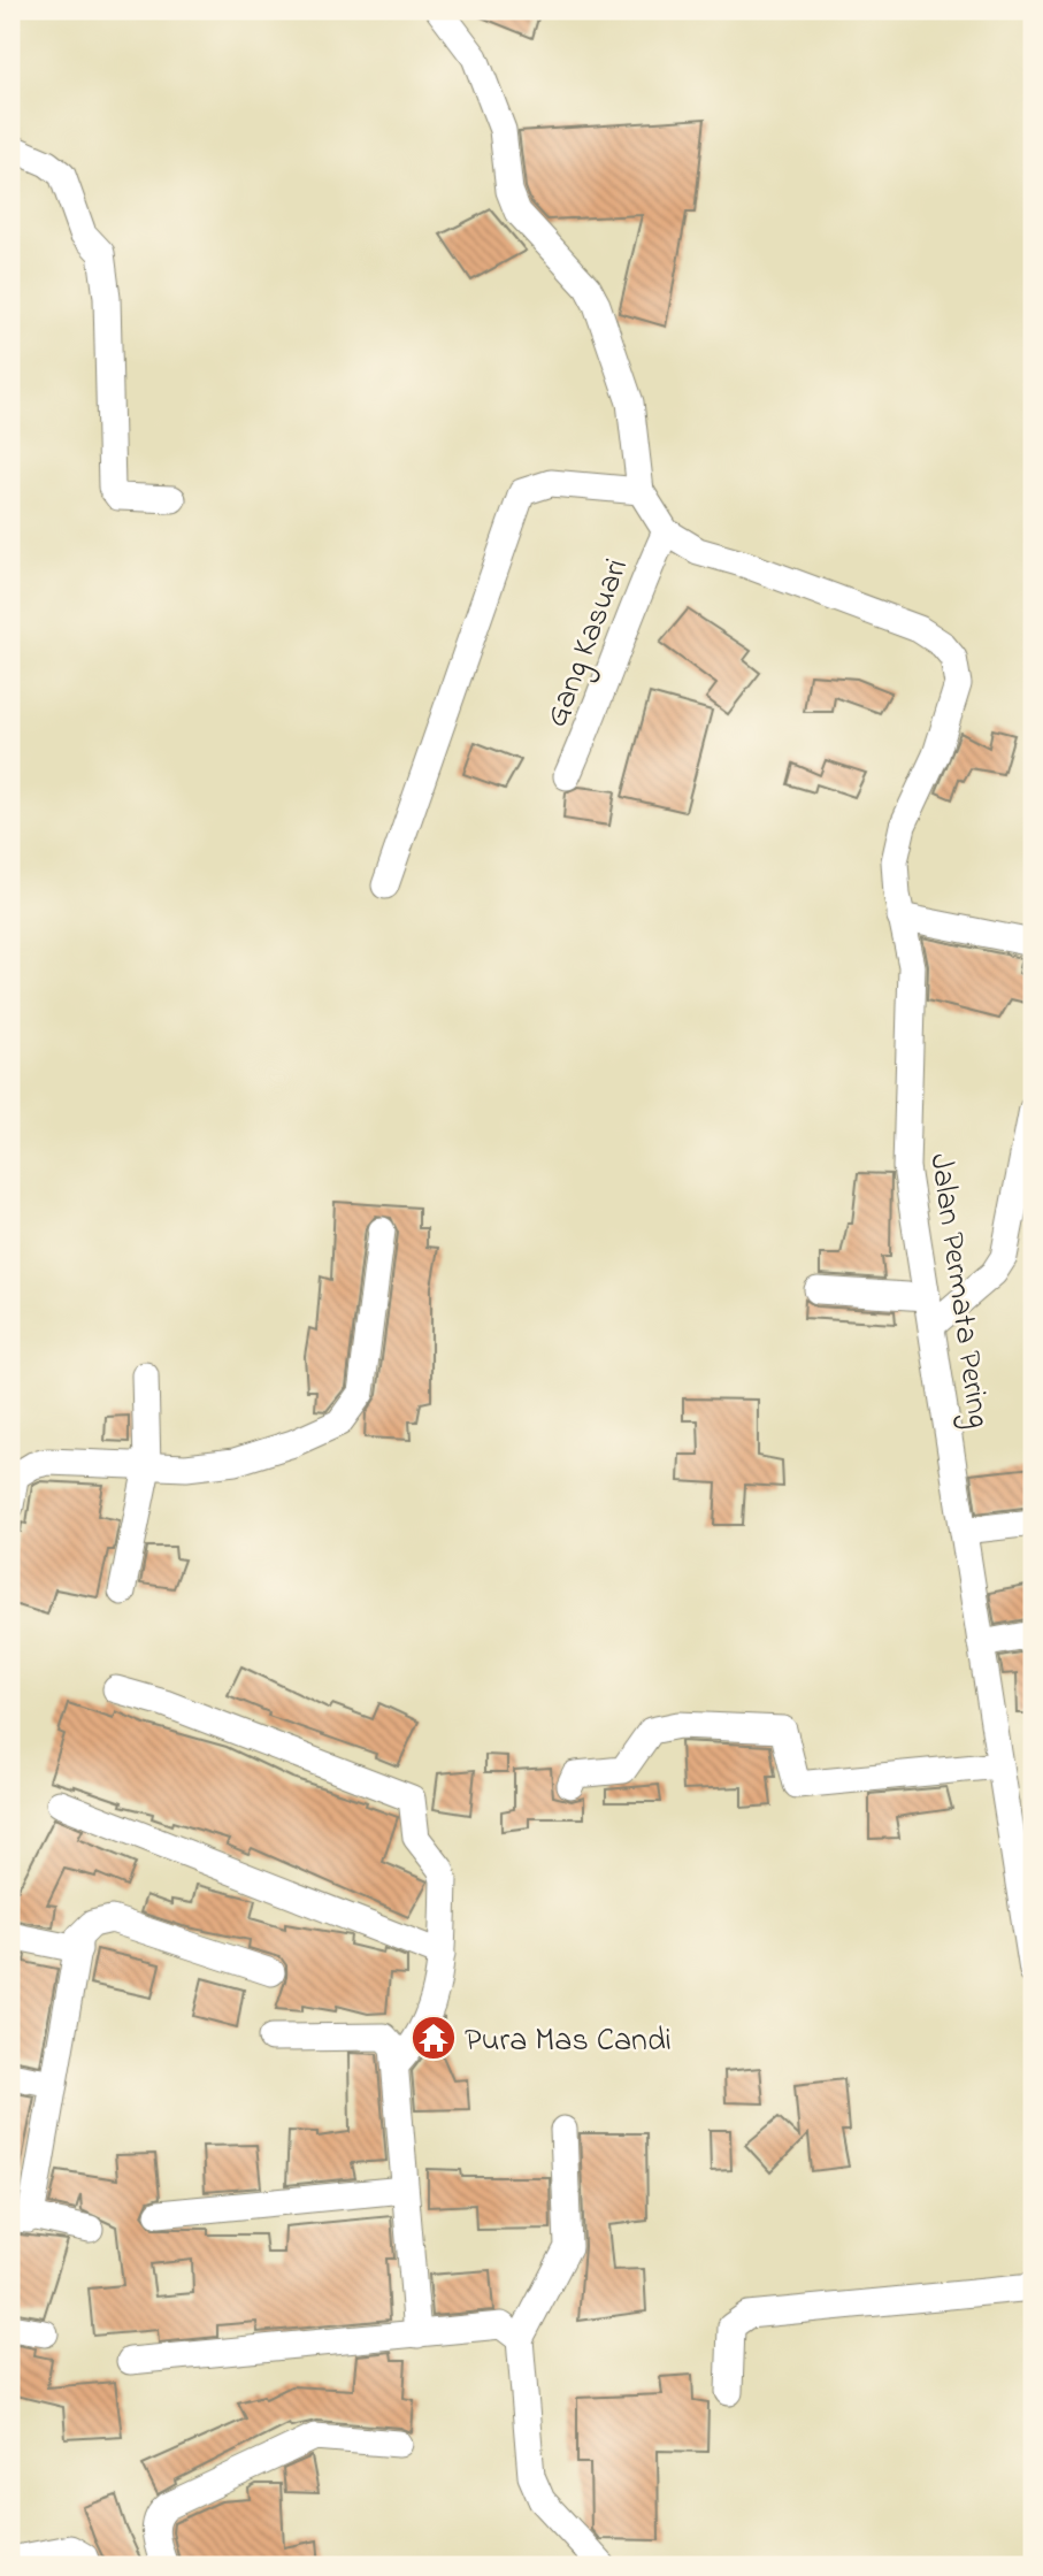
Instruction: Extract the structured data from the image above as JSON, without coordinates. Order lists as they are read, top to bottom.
{
  "streets": {
    "street": ["Gang Kasuari", "Jalan Permata Pering"]
  },
  "crossings": [
    ["Gang Kasuari", "Jalan Permata Pering"]
  ],
  "places": {
    "temple": ["Pura Mas Candi"]
  }
}
